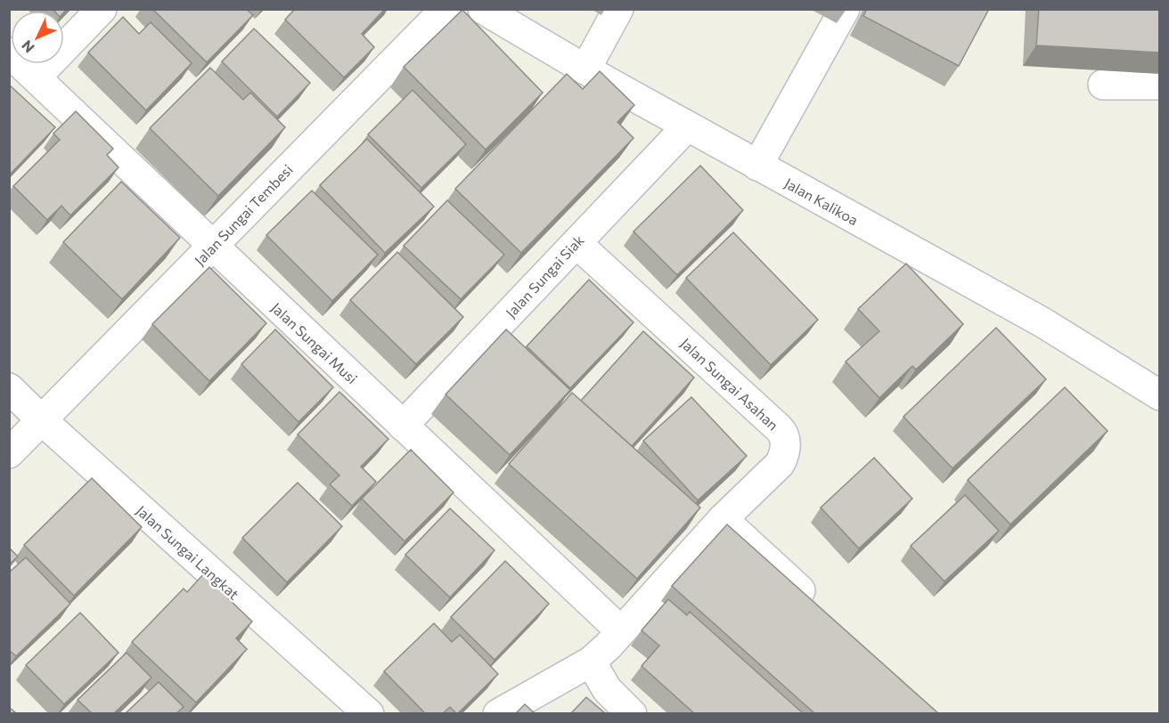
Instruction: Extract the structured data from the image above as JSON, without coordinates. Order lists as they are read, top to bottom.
{
  "streets": {
    "street": [
      "Jalan Kalikoa",
      "Jalan Sungai Tembesi",
      "Jalan Sungai Siak",
      "Jalan Sungai Musi",
      "Jalan Sungai Asahan",
      "Jalan Sungai Langkat"
    ]
  },
  "crossings": [
    ["Jalan Kalikoa", "Jalan Sungai Siak"],
    ["Jalan Sungai Tembesi", "Jalan Sungai Musi"],
    ["Jalan Sungai Tembesi", "Jalan Sungai Langkat"],
    ["Jalan Sungai Siak", "Jalan Sungai Musi"],
    ["Jalan Sungai Siak", "Jalan Sungai Asahan"],
    ["Jalan Sungai Musi", "Jalan Sungai Asahan"]
  ],
  "north": "bottom left"
}
